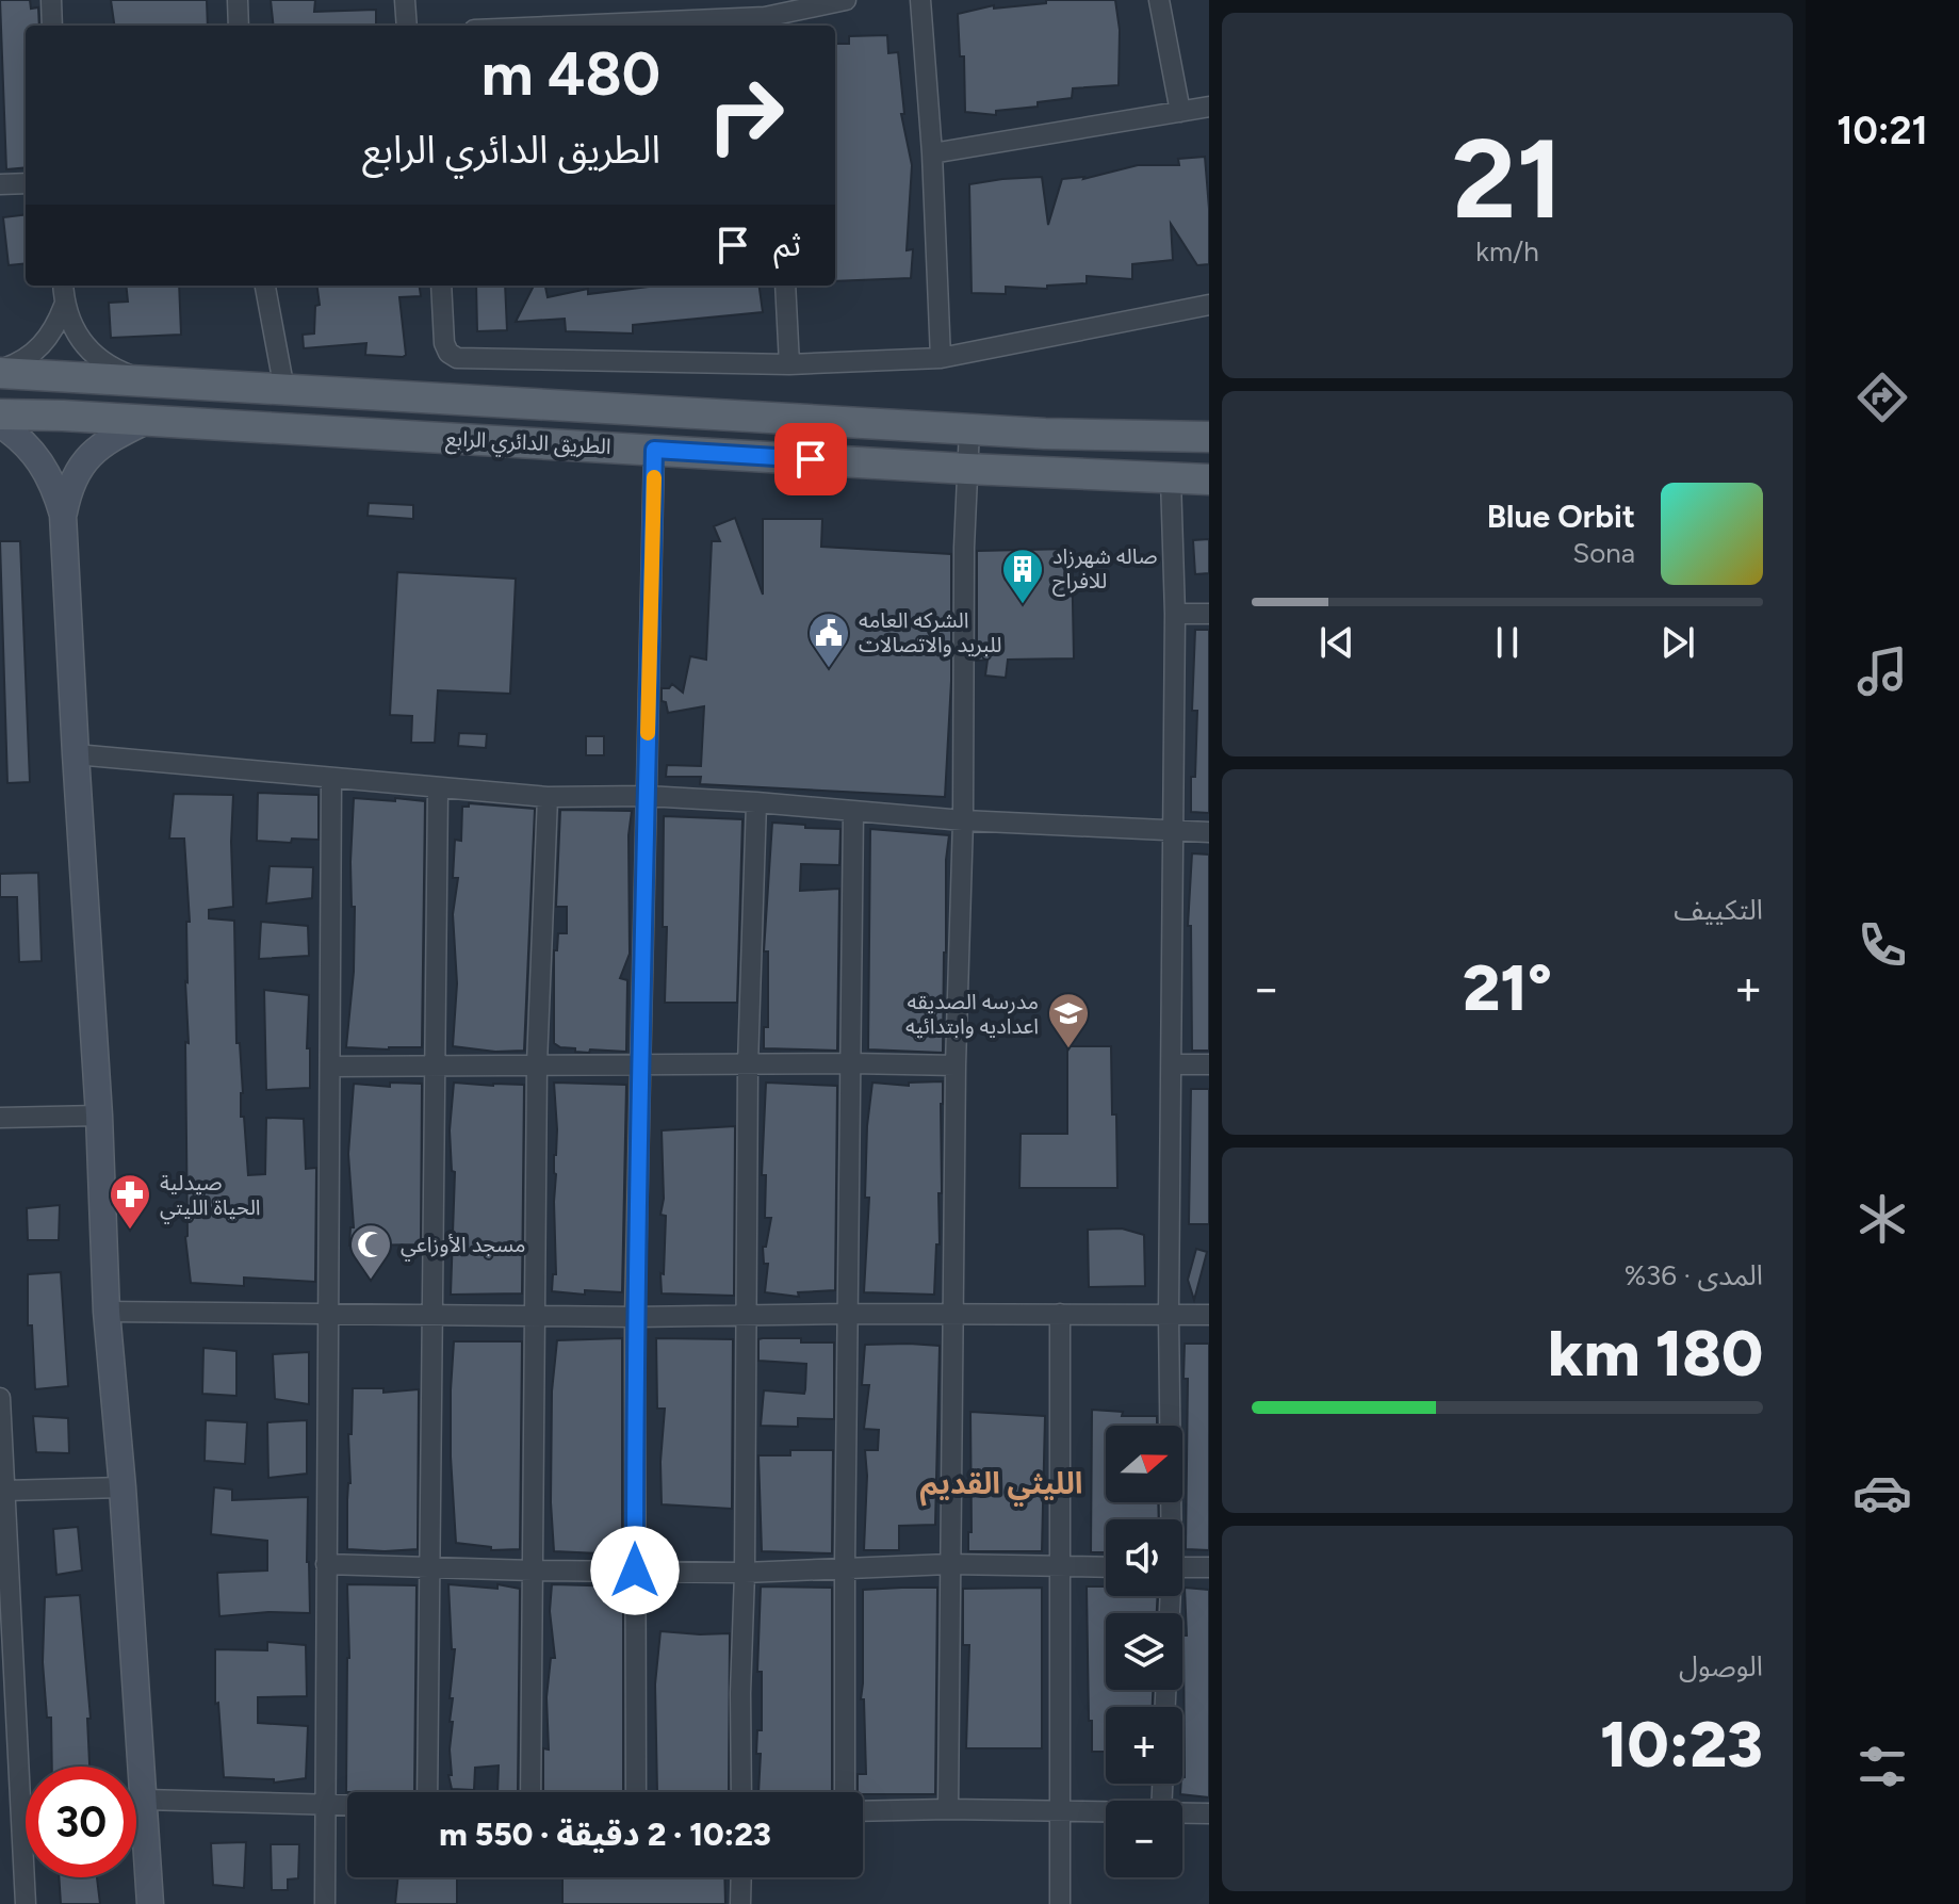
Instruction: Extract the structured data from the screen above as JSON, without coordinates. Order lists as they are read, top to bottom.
{
  "streets": {
    "main road": ["الطريق الدائري الرابع"]
  },
  "districts": ["الليثي القديم"],
  "places": {
    "building": ["صاله شهرزاد للافراح"],
    "public building": ["الشركه العامه للبريد والاتصالات"],
    "school or university": ["مدرسه الصديقه اعداديه وابتدائيه"],
    "pharmacy": ["صيدلية الحياة الليتي"],
    "mosque": ["مسجد الأوزاعي"]
  },
  "north": "right",
  "page": {
    "tabs": "10:21",
    "tile": [
      ["21", "km/h"],
      "التكييف",
      ["المدى · 36%", "180 km"],
      ["الوصول", "10:23"]
    ],
    "turn": ["480 m", "الطريق الدائري الرابع"],
    "then": "ثم",
    "song": ["Blue Orbit", "Sona"],
    "heat": ["−", "21°", "+"],
    "map_buttons": ["+", "−"],
    "limit": "30",
    "trip": "10:23 · 2 دقيقة · 550 m"
  }
}
